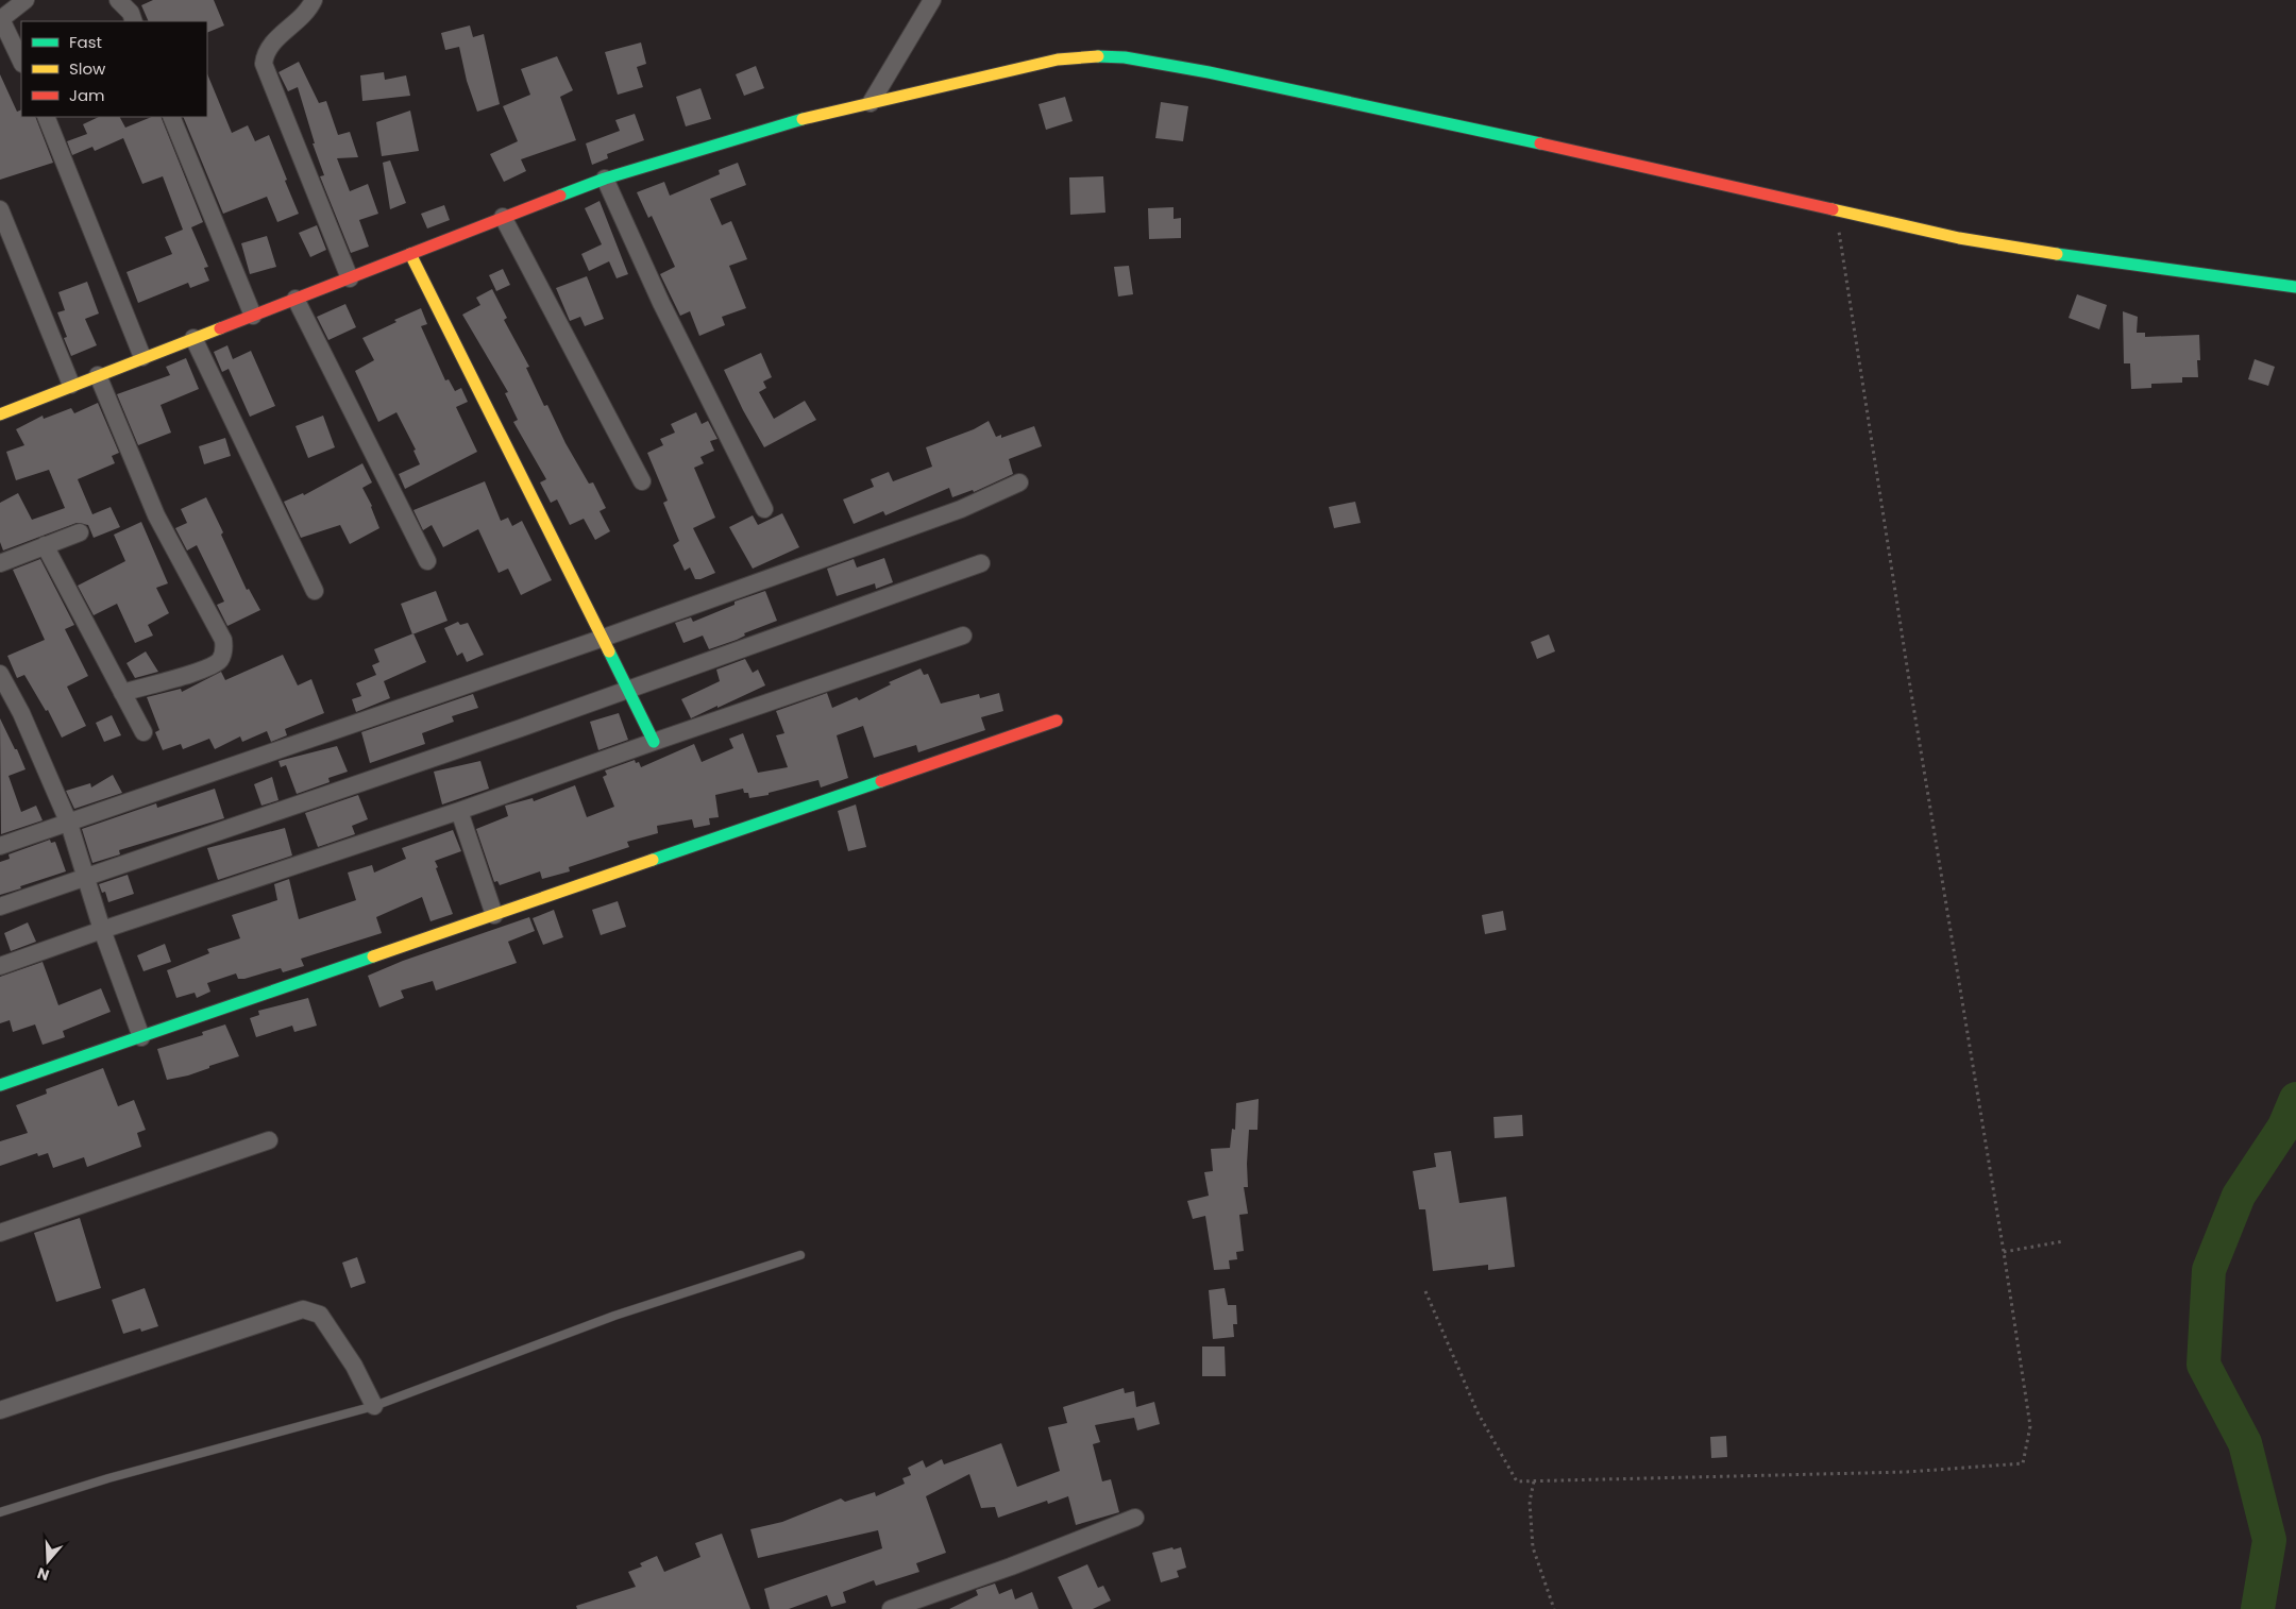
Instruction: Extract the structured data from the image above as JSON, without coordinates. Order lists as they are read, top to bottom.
{
  "legend": ["Fast", "Slow", "Jam"],
  "north": "bottom"
}
